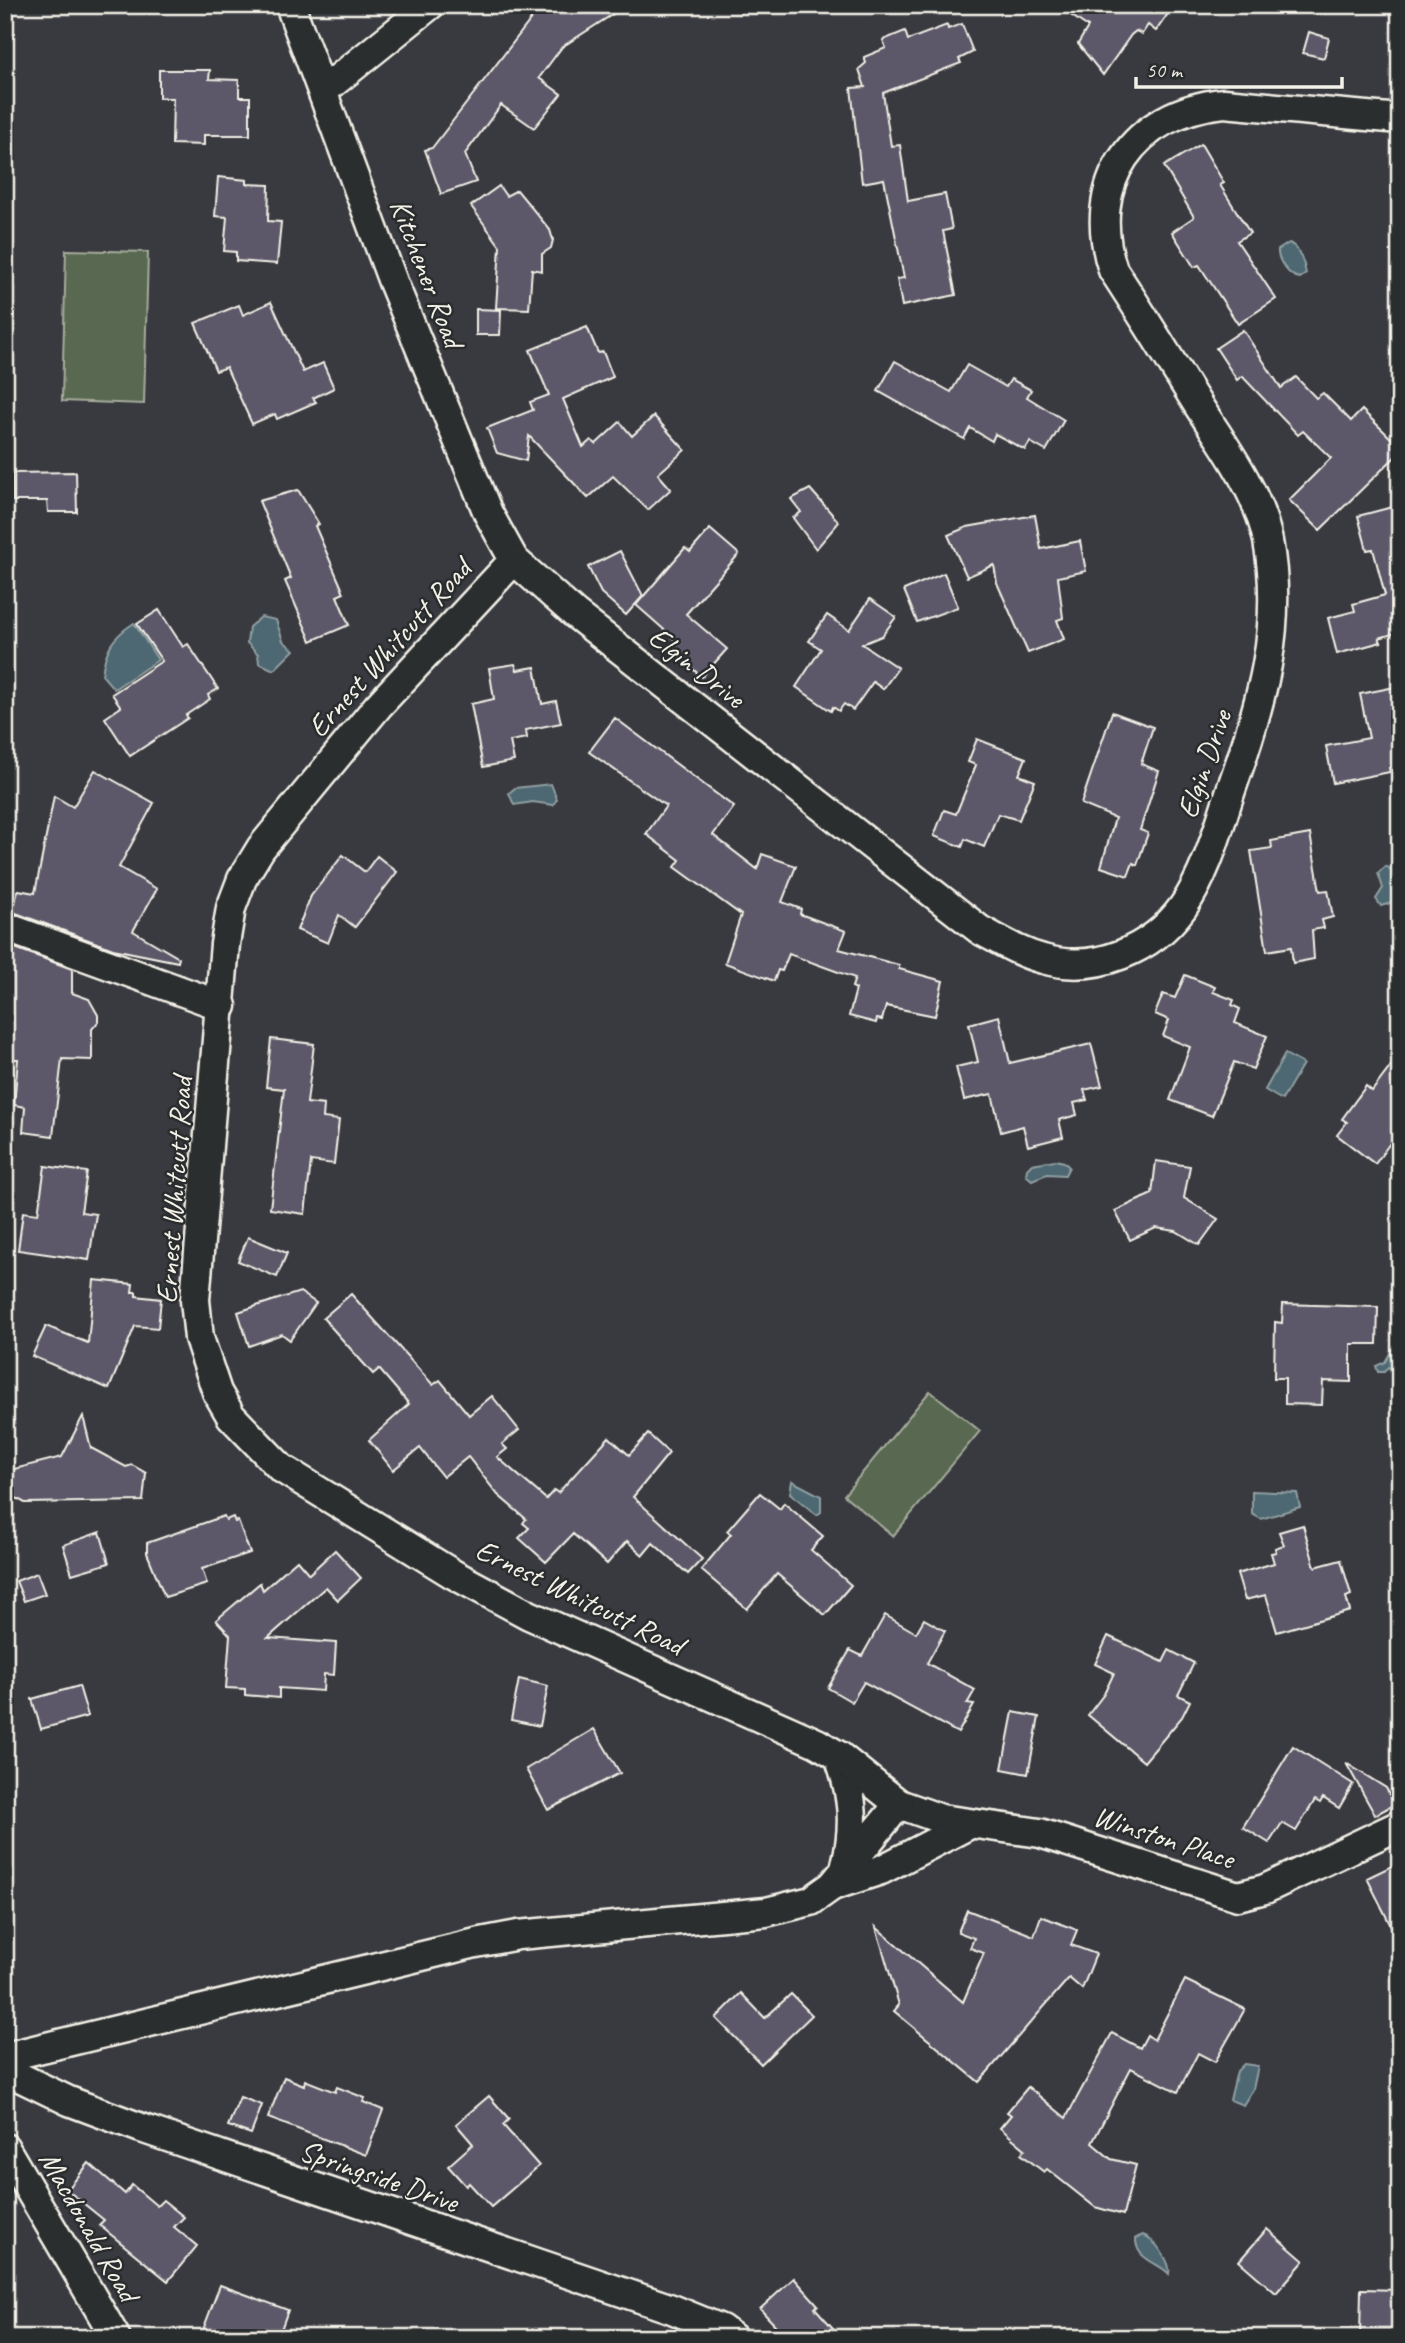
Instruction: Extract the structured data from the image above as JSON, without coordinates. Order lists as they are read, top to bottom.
{
  "streets": {
    "street": [
      "Kitchener Road",
      "Ernest Whitcutt Road",
      "Elgin Drive",
      "Winston Place",
      "Springside Drive",
      "Macdonald Road"
    ]
  },
  "crossings": [
    ["Kitchener Road", "Ernest Whitcutt Road"],
    ["Kitchener Road", "Elgin Drive"],
    ["Ernest Whitcutt Road", "Elgin Drive"],
    ["Ernest Whitcutt Road", "Winston Place"]
  ],
  "scale_bar": "50 m"
}
